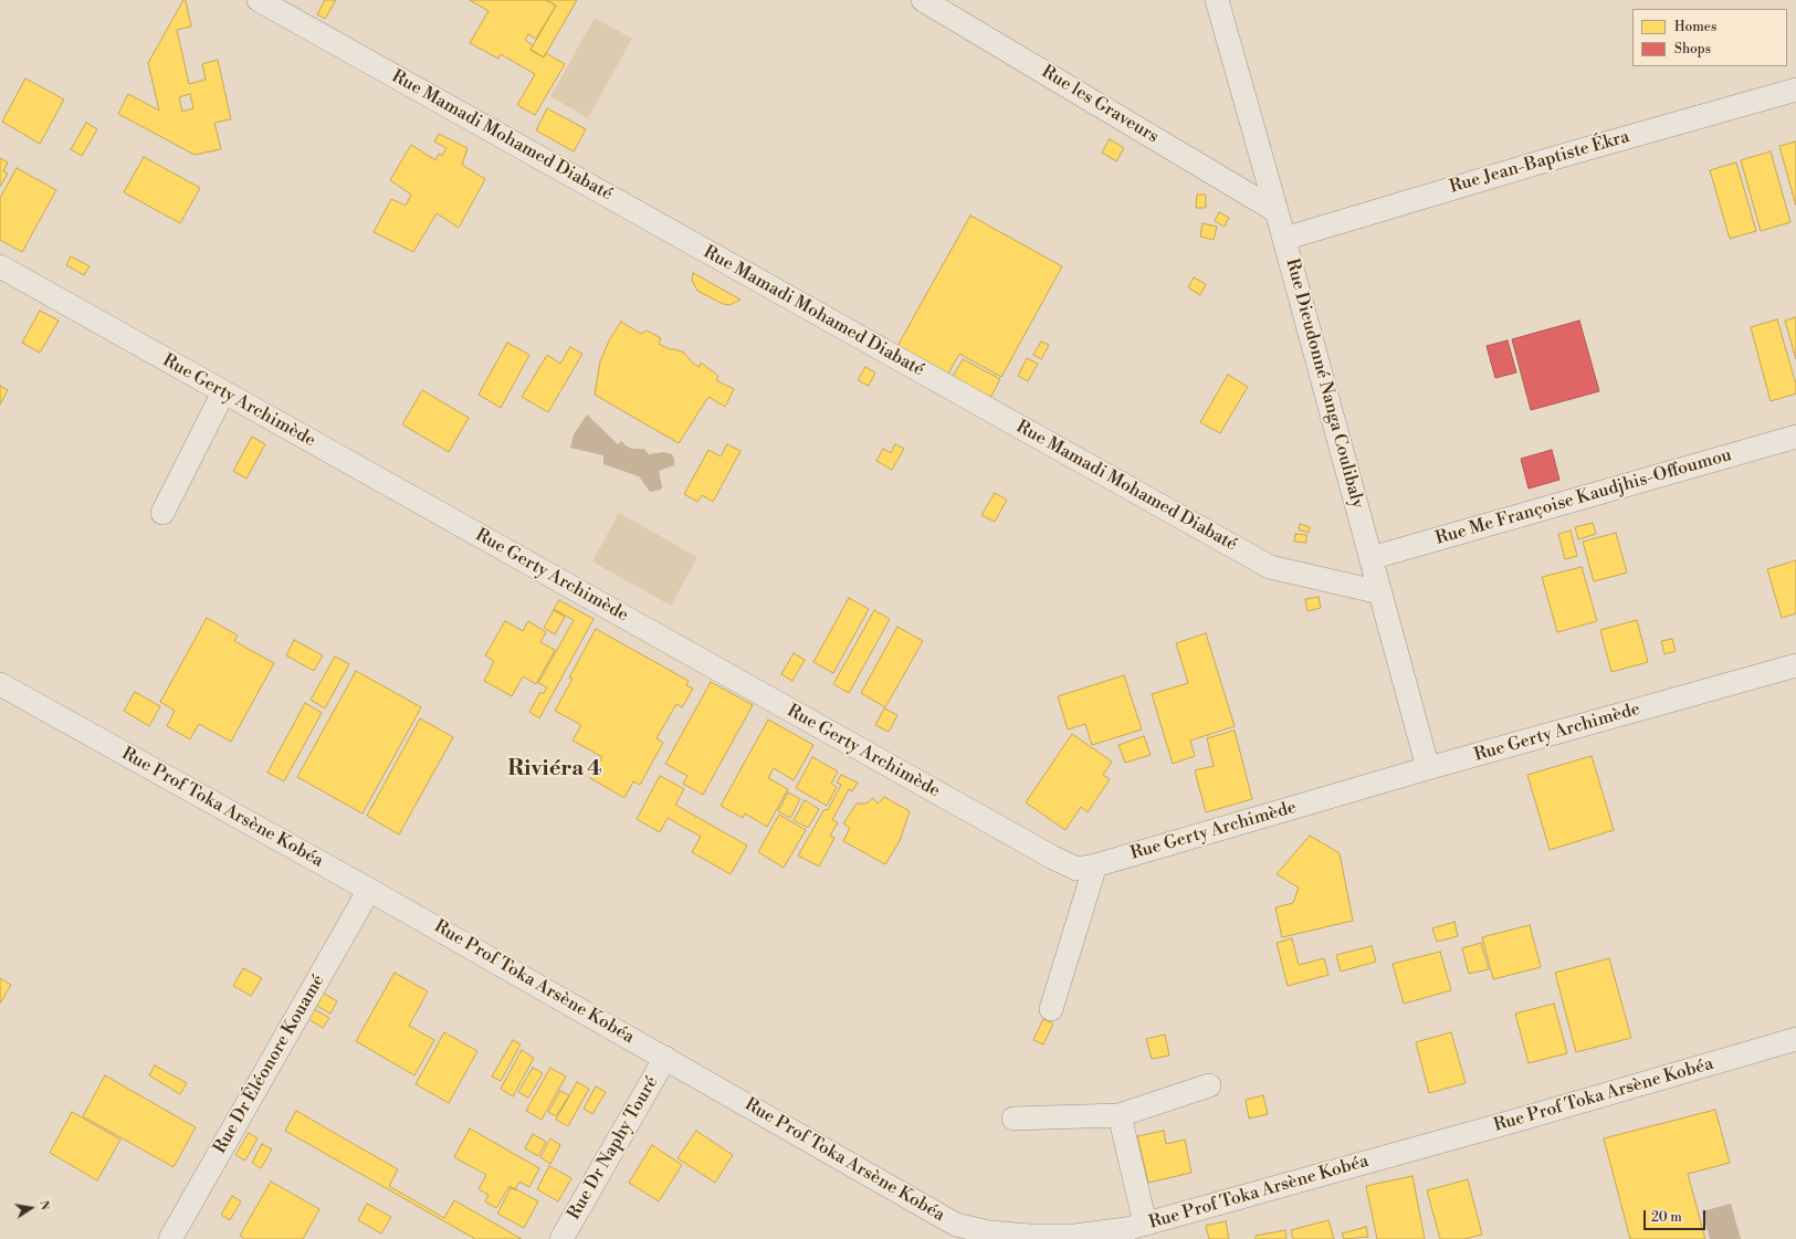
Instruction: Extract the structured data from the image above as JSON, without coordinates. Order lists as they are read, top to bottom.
{
  "streets": {
    "street": [
      "Rue les Graveurs",
      "Rue Mamadi Mohamed Diabaté",
      "Rue Jean-Baptiste Ékra",
      "Rue Dieudonné Nanga Coulibaly",
      "Rue Gerty Archimède",
      "Rue Me Françoise Kaudjhis-Offoumou",
      "Rue Prof Toka Arsène Kobéa",
      "Rue Dr Éléonore Kouamé",
      "Rue Dr Naphy Touré"
    ]
  },
  "crossings": [
    ["Rue les Graveurs", "Rue Dieudonné Nanga Coulibaly"],
    ["Rue Mamadi Mohamed Diabaté", "Rue Dieudonné Nanga Coulibaly"],
    ["Rue Jean-Baptiste Ékra", "Rue Dieudonné Nanga Coulibaly"],
    ["Rue Dieudonné Nanga Coulibaly", "Rue Gerty Archimède"],
    ["Rue Dieudonné Nanga Coulibaly", "Rue Me Françoise Kaudjhis-Offoumou"],
    ["Rue Prof Toka Arsène Kobéa", "Rue Dr Éléonore Kouamé"],
    ["Rue Prof Toka Arsène Kobéa", "Rue Dr Naphy Touré"]
  ],
  "districts": ["Riviéra 4"],
  "legend": ["Homes", "Shops"],
  "scale_bar": "20 m",
  "north": "right"
}
